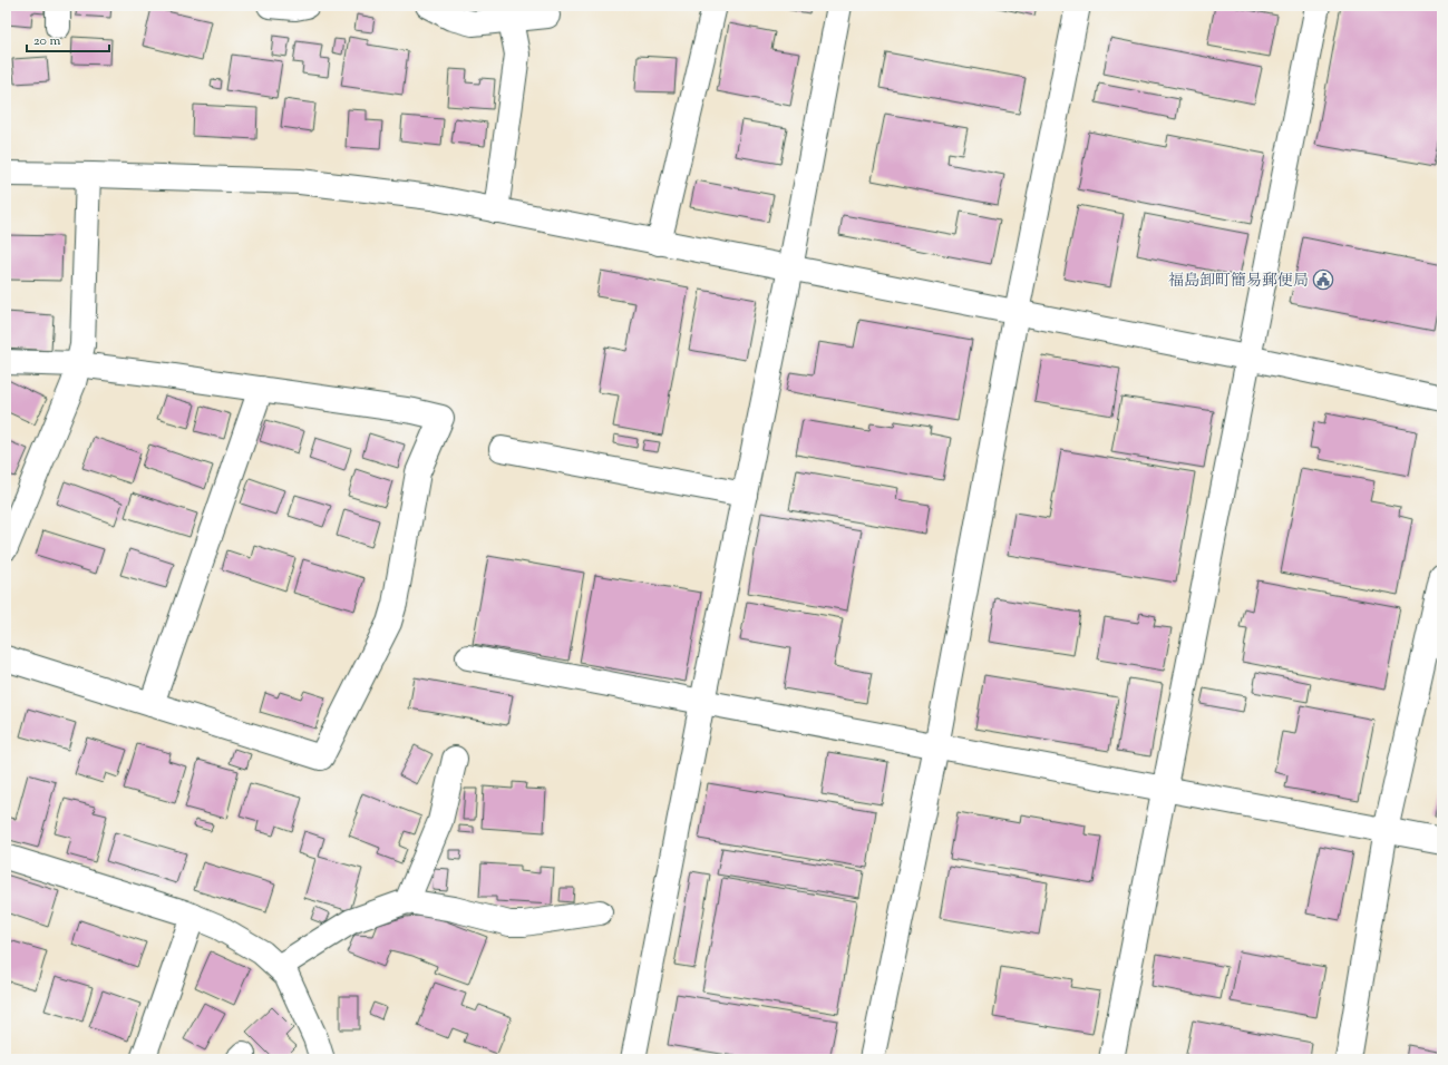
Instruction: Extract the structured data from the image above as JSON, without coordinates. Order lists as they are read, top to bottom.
{
  "places": {
    "public building": ["福島卸町簡易郵便局"]
  },
  "scale_bar": "20 m"
}
